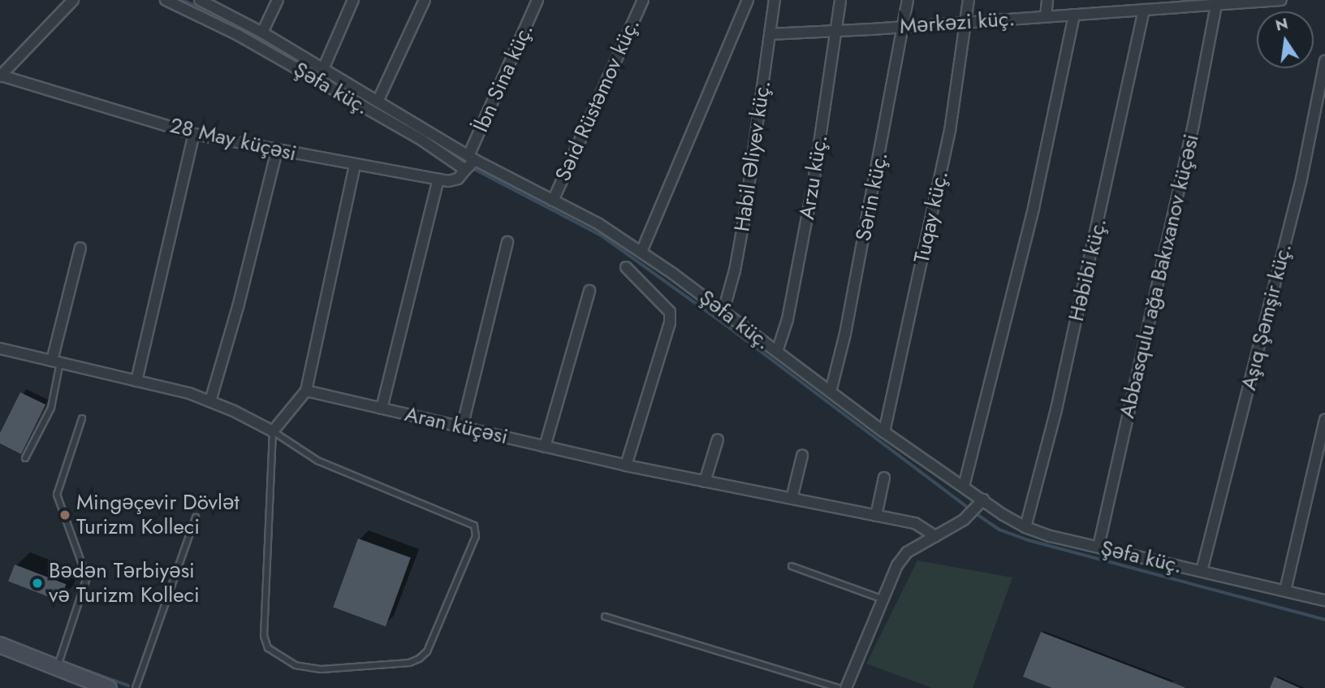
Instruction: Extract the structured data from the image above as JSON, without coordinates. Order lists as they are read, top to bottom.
{
  "streets": {
    "street": [
      "Mərkəzi küç.",
      "İbn Sina küç.",
      "Şəfa küç.",
      "Səid Rüstəmov küç.",
      "28 May küçəsi",
      "Habil Əliyev küç.",
      "Arzu küç.",
      "Sərin küç.",
      "Tuqay küç.",
      "Həbibi küç.",
      "Abbasqulu ağa Bakıxanov küçəsi",
      "Aşıq Şəmşir küç.",
      "Aran küçəsi"
    ]
  },
  "crossings": [
    ["Mərkəzi küç.", "Habil Əliyev küç."],
    ["Mərkəzi küç.", "Arzu küç."],
    ["Mərkəzi küç.", "Sərin küç."],
    ["Mərkəzi küç.", "Tuqay küç."],
    ["Mərkəzi küç.", "Həbibi küç."],
    ["Mərkəzi küç.", "Abbasqulu ağa Bakıxanov küçəsi"],
    ["İbn Sina küç.", "Şəfa küç."],
    ["Şəfa küç.", "Səid Rüstəmov küç."],
    ["Şəfa küç.", "28 May küçəsi"],
    ["Şəfa küç.", "Habil Əliyev küç."],
    ["Şəfa küç.", "Arzu küç."],
    ["Şəfa küç.", "Sərin küç."],
    ["Şəfa küç.", "Tuqay küç."],
    ["Şəfa küç.", "Həbibi küç."],
    ["Şəfa küç.", "Abbasqulu ağa Bakıxanov küçəsi"],
    ["Şəfa küç.", "Aşıq Şəmşir küç."]
  ],
  "places": ["Mingəçevir Dövlət Turizm Kolleci", "Bədən Tərbiyəsi və Turizm Kolleci"],
  "north": "top"
}
